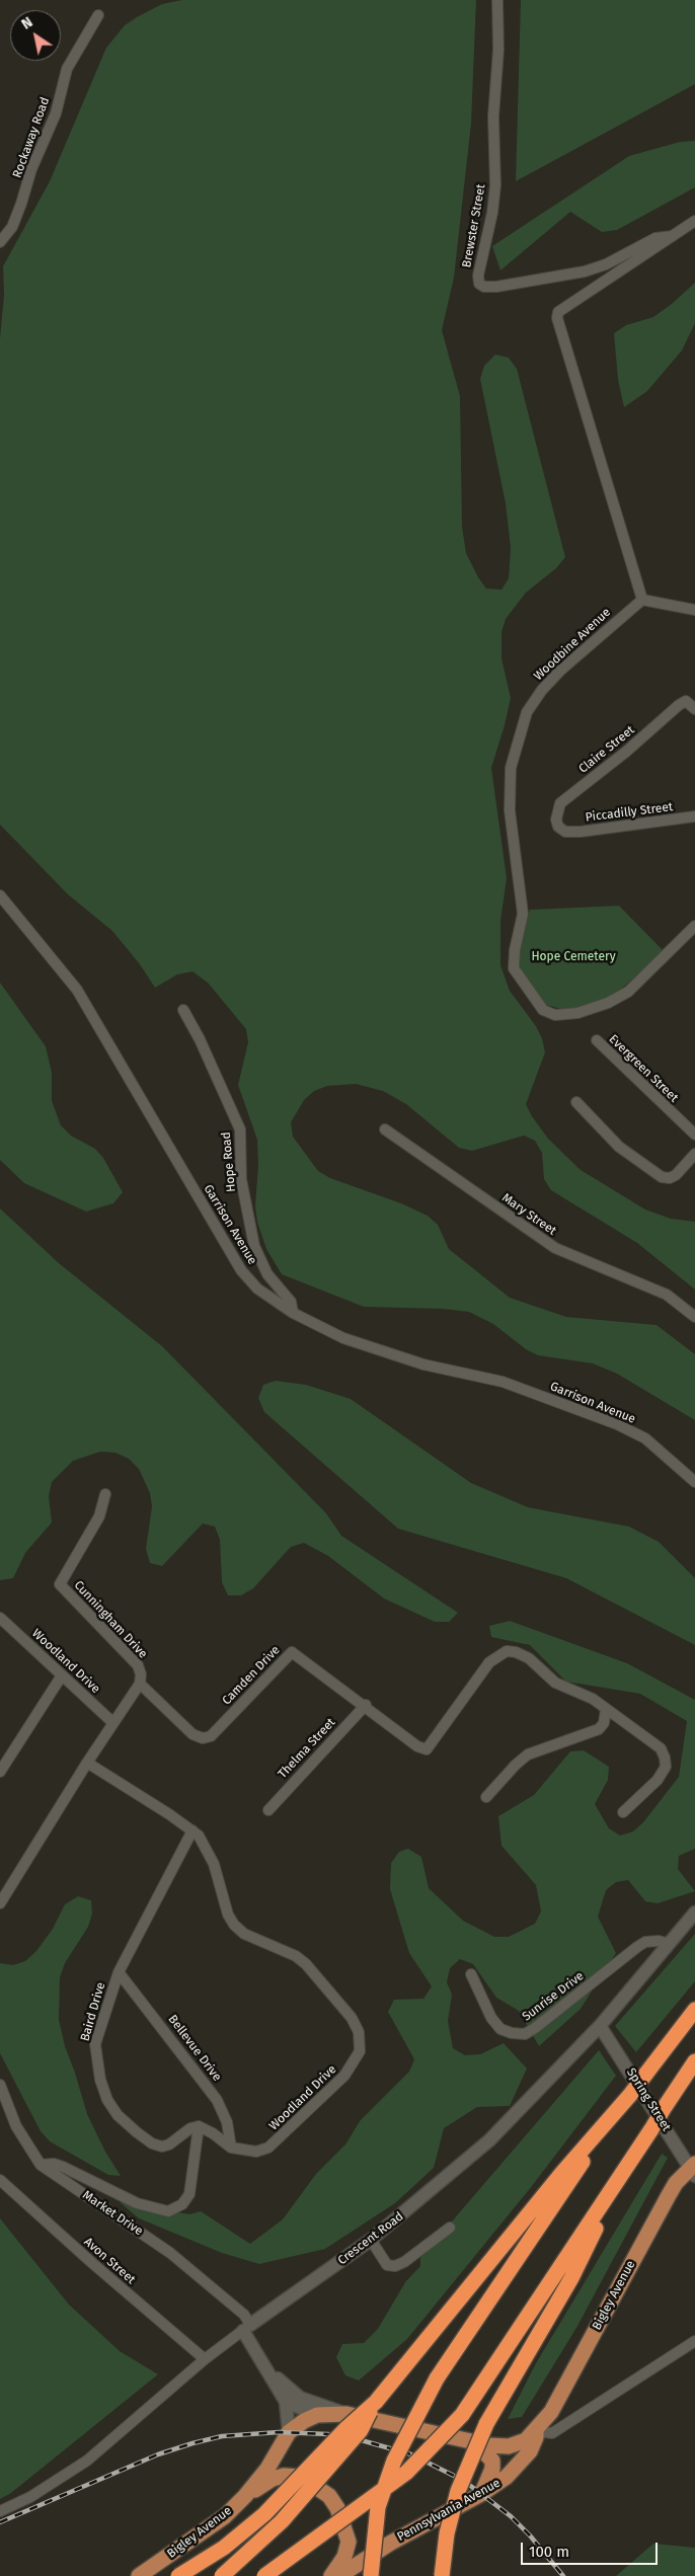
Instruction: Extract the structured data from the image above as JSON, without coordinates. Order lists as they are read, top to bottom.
{
  "streets": {
    "main road": ["Bigley Avenue", "Pennsylvania Avenue"],
    "street": [
      "Rockaway Road",
      "Brewster Street",
      "Woodbine Avenue",
      "Claire Street",
      "Piccadilly Street",
      "Evergreen Street",
      "Hope Road",
      "Mary Street",
      "Garrison Avenue",
      "Cunningham Drive",
      "Woodland Drive",
      "Camden Drive",
      "Thelma Street",
      "Sunrise Drive",
      "Baird Drive",
      "Bellevue Drive",
      "Spring Street",
      "Market Drive",
      "Crescent Road",
      "Avon Street"
    ]
  },
  "crossings": [
    ["Claire Street", "Piccadilly Street"],
    ["Hope Road", "Garrison Avenue"],
    ["Cunningham Drive", "Camden Drive"],
    ["Woodland Drive", "Baird Drive"],
    ["Woodland Drive", "Bellevue Drive"],
    ["Camden Drive", "Thelma Street"],
    ["Sunrise Drive", "Crescent Road"],
    ["Baird Drive", "Bellevue Drive"],
    ["Spring Street", "Crescent Road"],
    ["Spring Street", "Bigley Avenue"],
    ["Market Drive", "Crescent Road"],
    ["Crescent Road", "Avon Street"],
    ["Bigley Avenue", "Pennsylvania Avenue"]
  ],
  "parks": ["Hope Cemetery"],
  "scale_bar": "100 m",
  "north": "top left"
}
